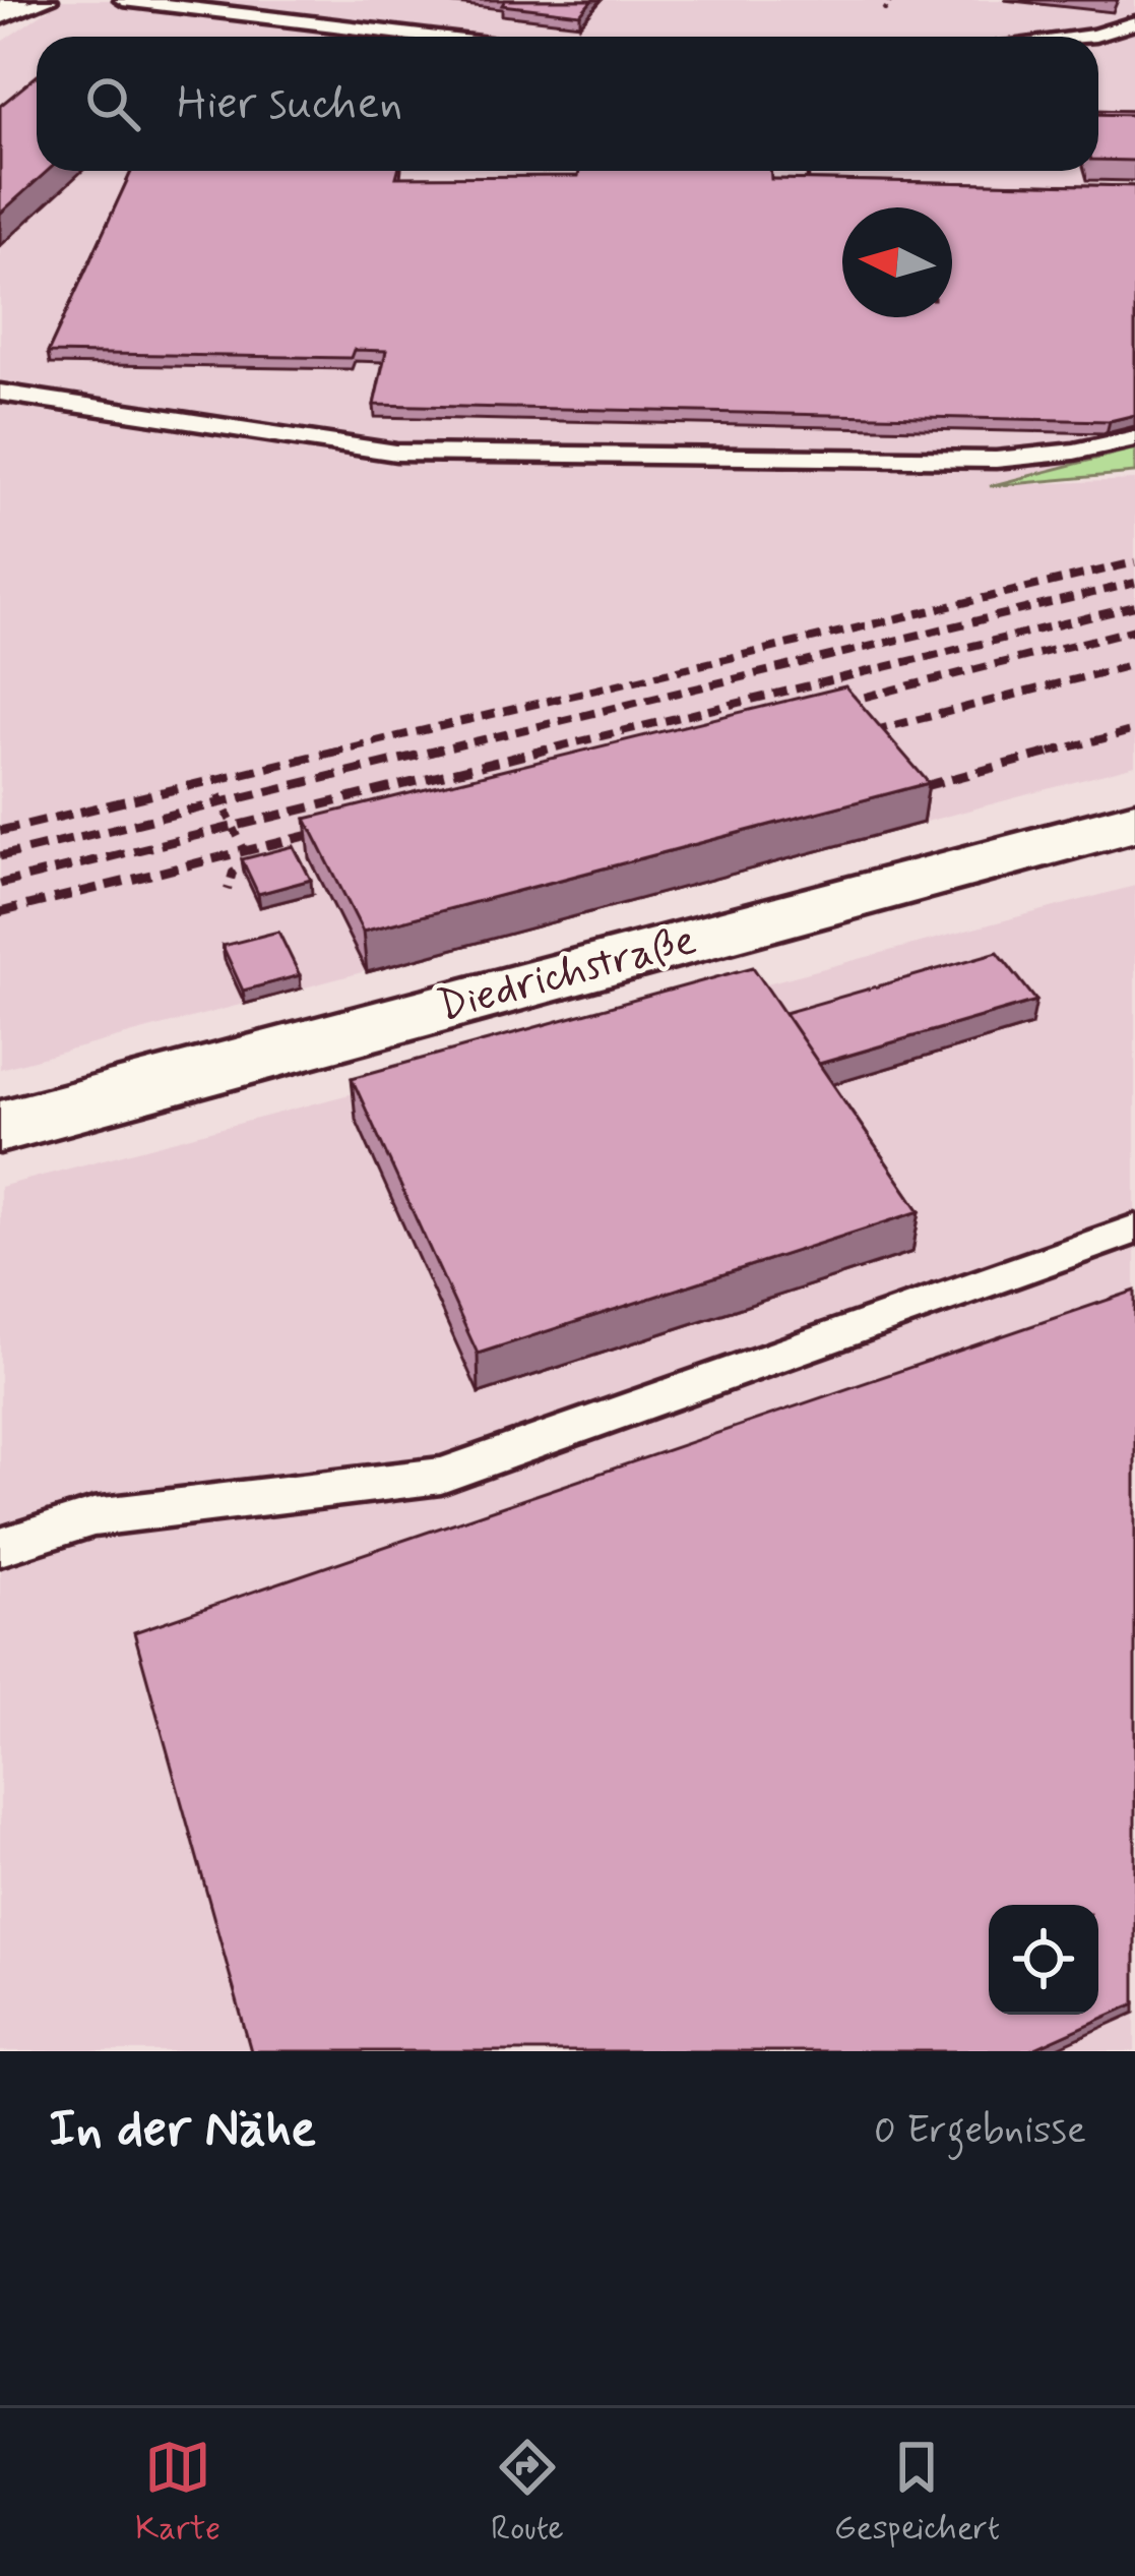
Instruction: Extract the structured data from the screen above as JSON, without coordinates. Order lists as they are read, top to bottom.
{
  "streets": {
    "street": ["Diedrichstraße"]
  },
  "north": "left",
  "page": {
    "search": "Hier suchen",
    "heading": ["In der Nähe", "0 Ergebnisse"],
    "nav": ["Karte", "Route", "Gespeichert"]
  }
}
